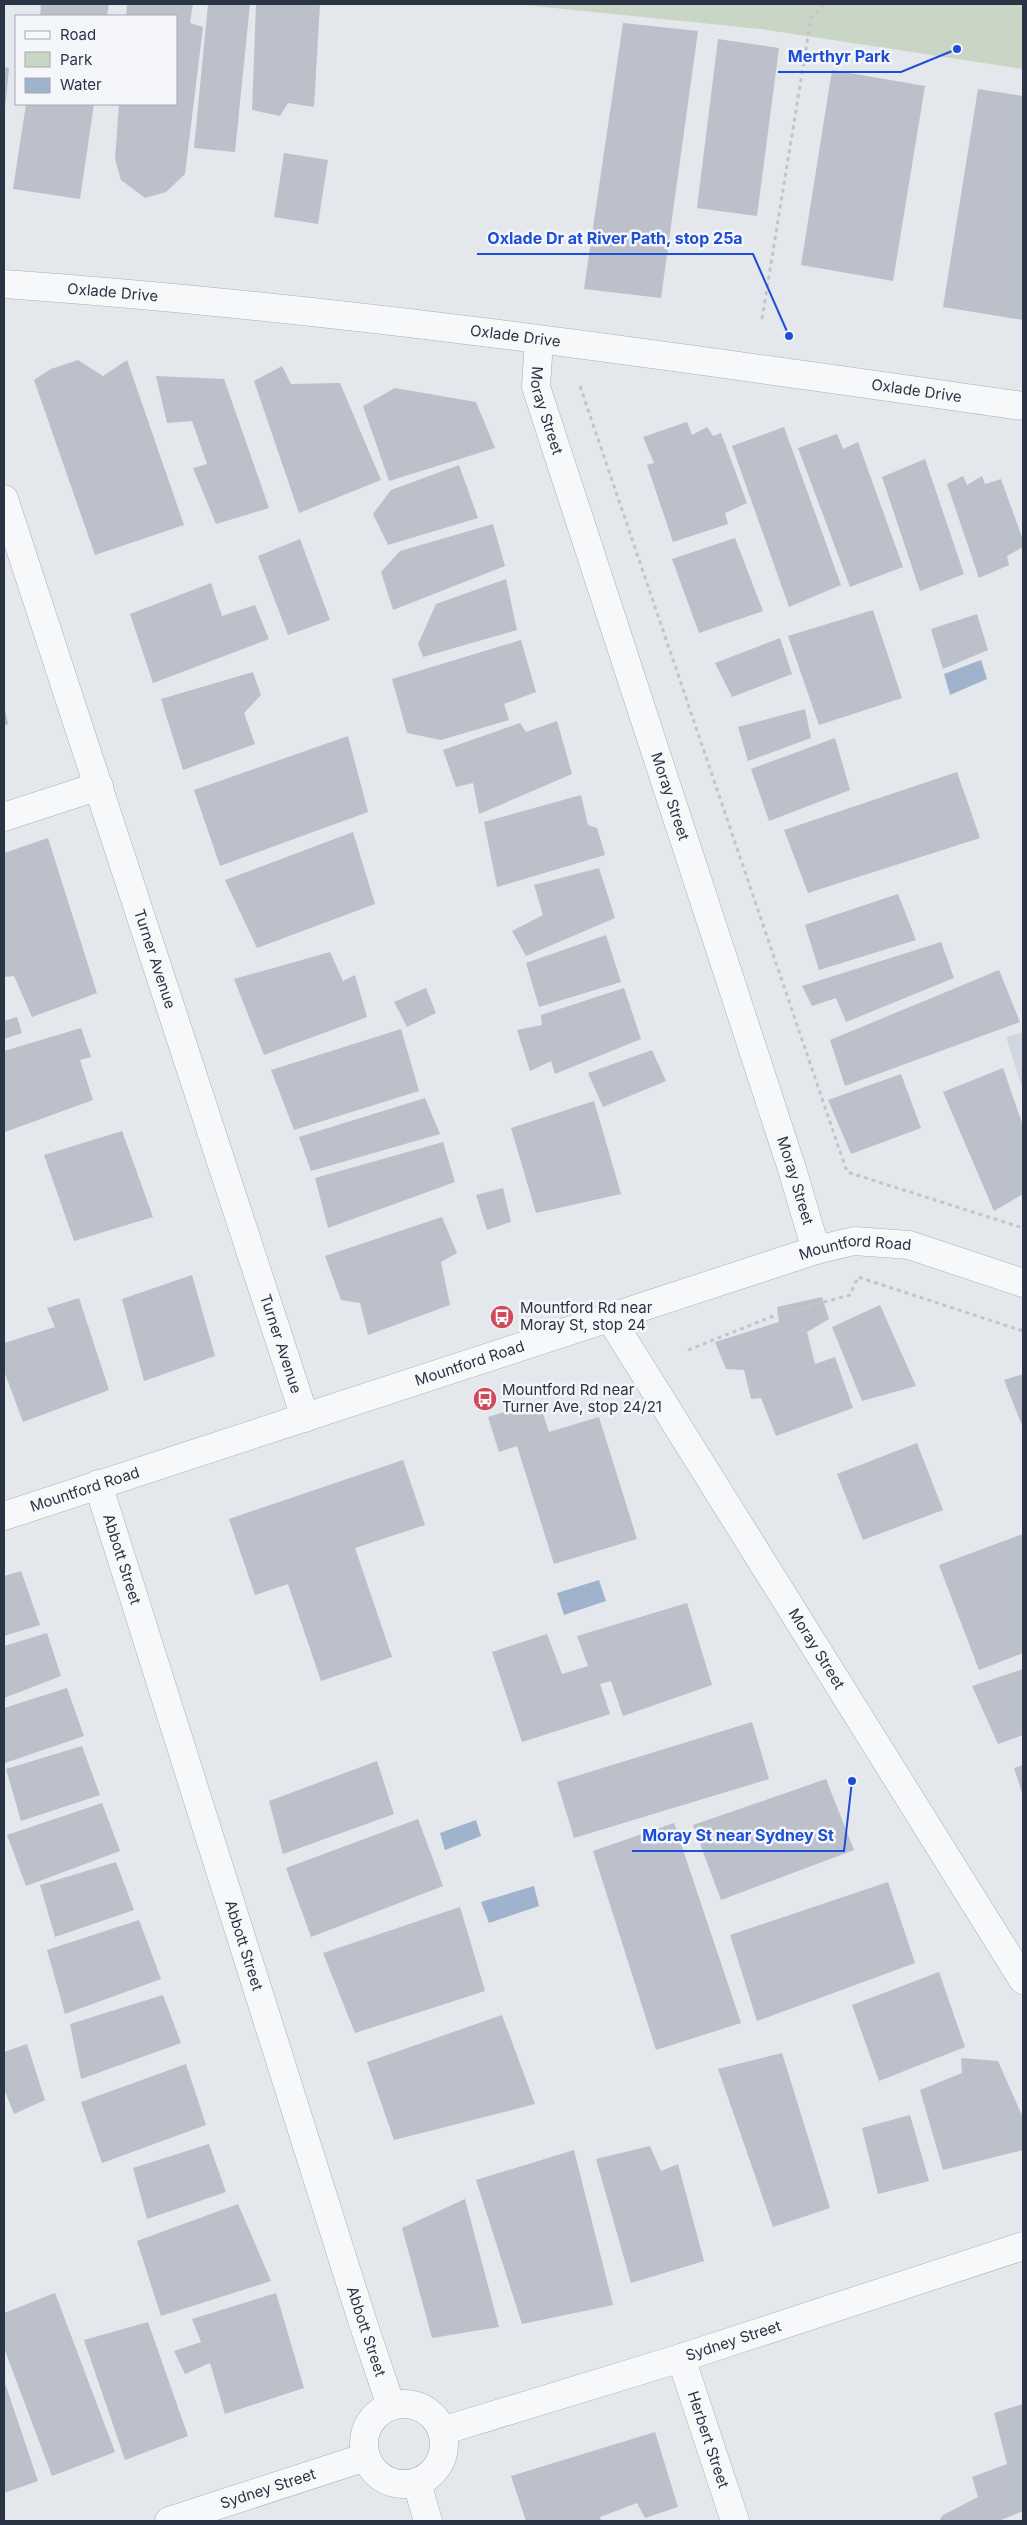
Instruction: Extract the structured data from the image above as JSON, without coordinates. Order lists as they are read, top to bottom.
{
  "streets": {
    "street": [
      "Oxlade Drive",
      "Moray Street",
      "Turner Avenue",
      "Mountford Road",
      "Abbott Street",
      "Sydney Street",
      "Herbert Street"
    ]
  },
  "crossings": [
    ["Oxlade Drive", "Moray Street"],
    ["Moray Street", "Mountford Road"],
    ["Turner Avenue", "Mountford Road"],
    ["Mountford Road", "Abbott Street"],
    ["Abbott Street", "Sydney Street"],
    ["Sydney Street", "Herbert Street"]
  ],
  "places": {
    "other": ["Merthyr Park", "Oxlade Dr at River Path, stop 25a", "Moray St near Sydney St"],
    "bus stop": ["Mountford Rd near Moray St, stop 24", "Mountford Rd near Turner Ave, stop 24/21"]
  },
  "legend": ["Road", "Park", "Water"]
}
